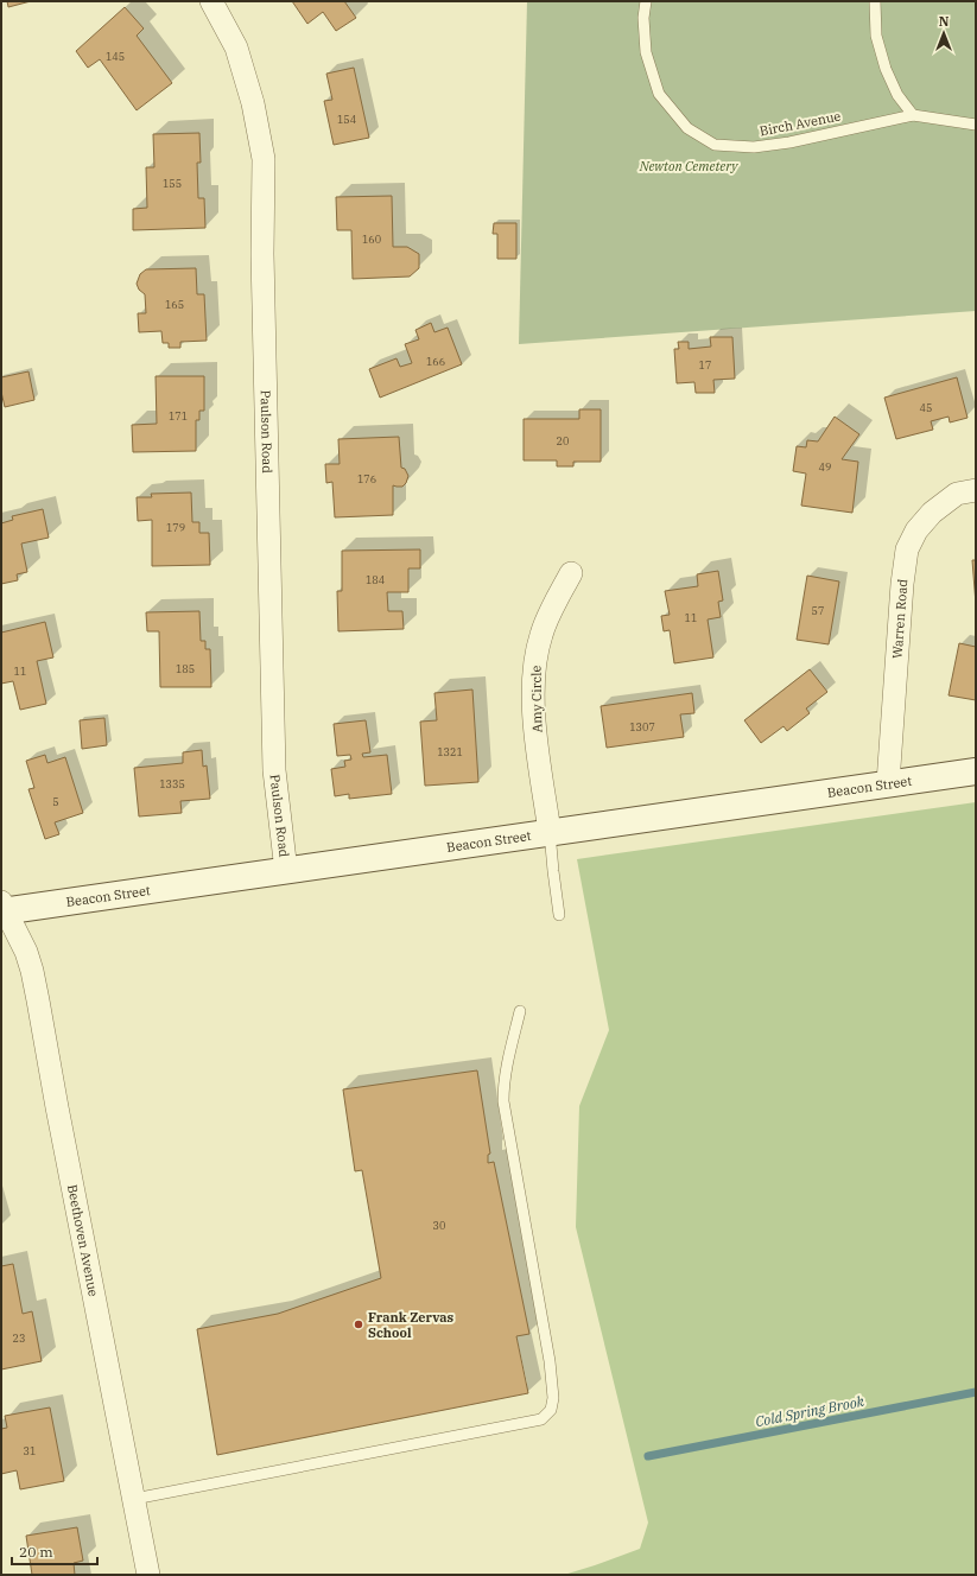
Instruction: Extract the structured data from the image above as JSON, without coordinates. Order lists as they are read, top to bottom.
{
  "streets": {
    "main road": ["Beacon Street"],
    "street": [
      "Paulson Road",
      "Warren Road",
      "Amy Circle",
      "Beethoven Avenue"
    ],
    "lane": ["Birch Avenue"]
  },
  "crossings": [
    ["Paulson Road", "Beacon Street"],
    ["Warren Road", "Beacon Street"],
    ["Amy Circle", "Beacon Street"],
    ["Beacon Street", "Beethoven Avenue"]
  ],
  "water": ["Cold Spring Brook"],
  "parks": ["Newton Cemetery"],
  "places": ["Frank Zervas School"],
  "house_numbers": [
    "145",
    "154",
    "155",
    "160",
    "165",
    "166",
    "17",
    "45",
    "171",
    "20",
    "49",
    "176",
    "179",
    "184",
    "57",
    "11",
    "185",
    "11",
    "1307",
    "1321",
    "1335",
    "5",
    "30",
    "23",
    "31"
  ],
  "scale_bar": "20 m",
  "north": "top"
}
